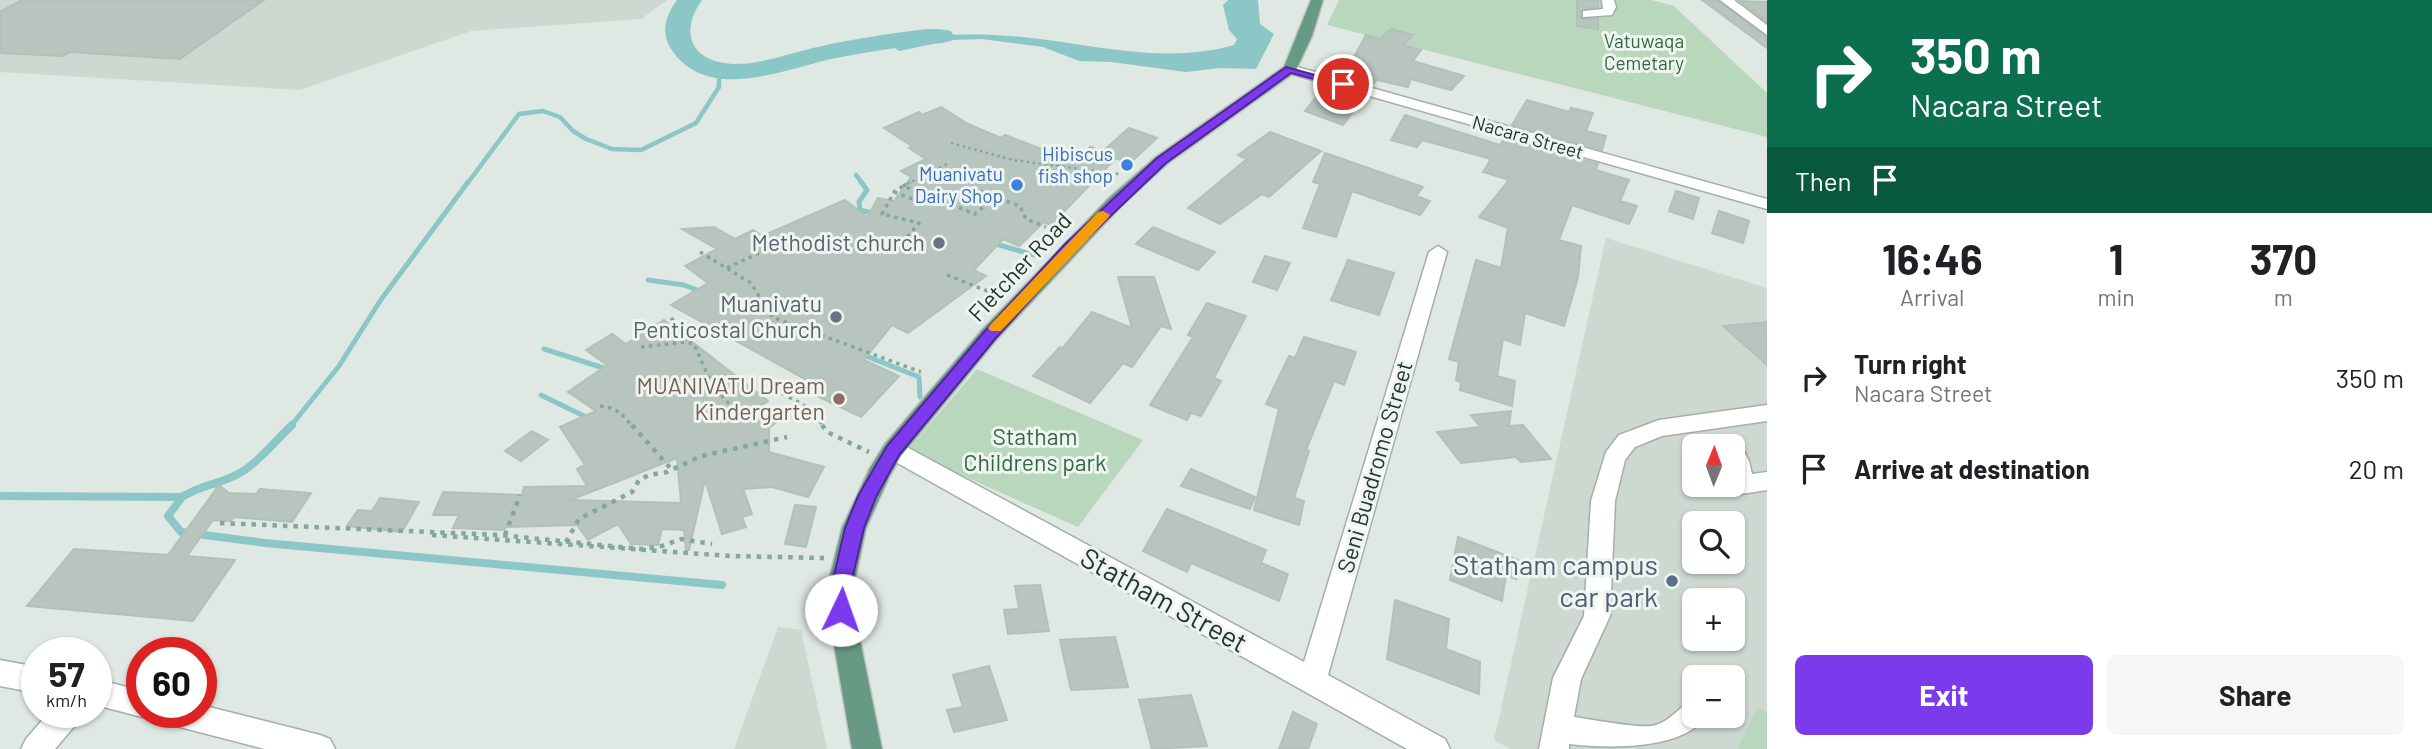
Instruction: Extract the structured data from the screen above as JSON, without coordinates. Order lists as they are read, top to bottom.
{
  "streets": {
    "main road": ["Fletcher Road"],
    "street": ["Nacara Street", "Seni Buadromo Street", "Statham Street"]
  },
  "crossings": [
    ["Nacara Street", "Fletcher Road"],
    ["Fletcher Road", "Statham Street"],
    ["Seni Buadromo Street", "Statham Street"]
  ],
  "parks": ["Vatuwaqa Cemetary", "Statham Childrens park"],
  "places": [
    "Hibiscus fish shop",
    "Muanivatu Dairy Shop",
    "Methodist church",
    "Muanivatu Penticostal Church",
    "MUANIVATU Dream Kindergarten",
    "Statham campus car park"
  ],
  "north": "top",
  "page": {
    "turn": ["350 m", "Nacara Street"],
    "then": "Then",
    "eta": [
      "16:46",
      "Arrival",
      "1",
      "min",
      "370",
      "m"
    ],
    "list": [
      {
        "name": "Turn right",
        "note": "Nacara Street",
        "value": "350 m"
      },
      {
        "name": "Arrive at destination",
        "value": "20 m"
      }
    ],
    "map_buttons": ["+", "−"],
    "speed": "57 km/h",
    "limit": "60",
    "buttons": ["Exit", "Share"]
  }
}
